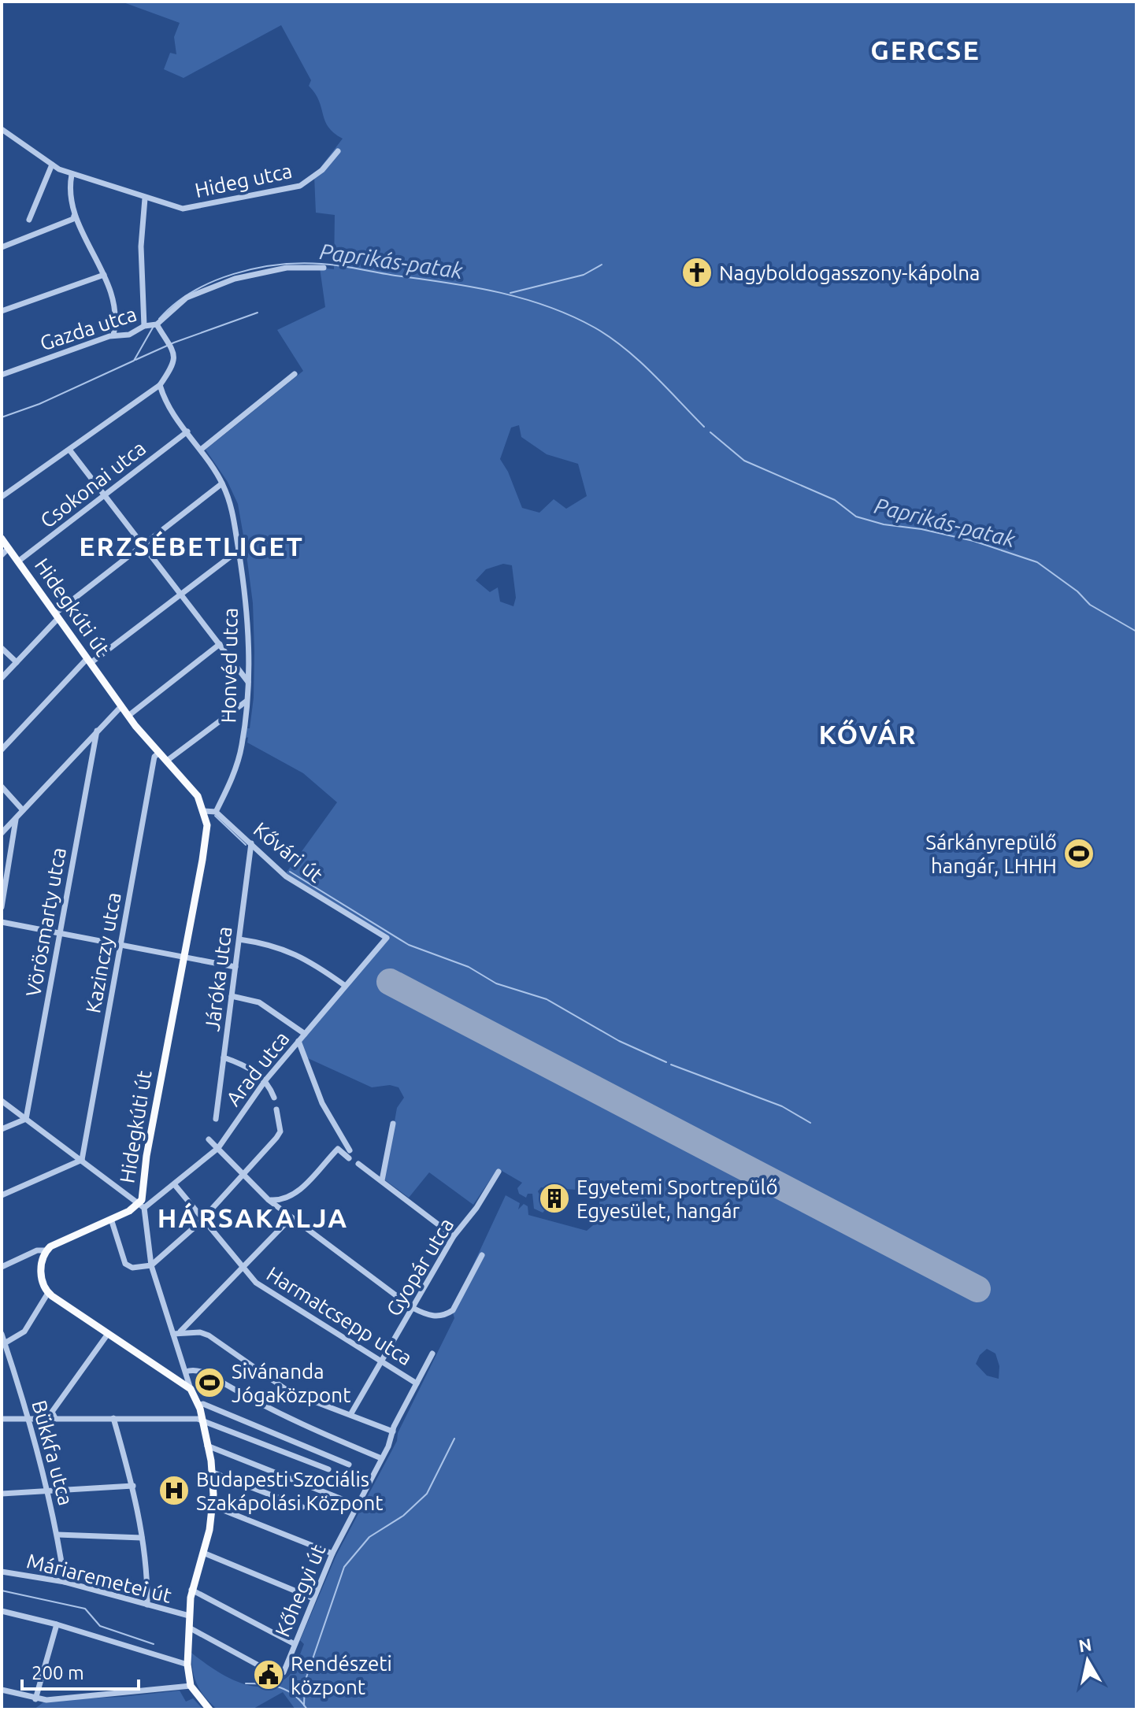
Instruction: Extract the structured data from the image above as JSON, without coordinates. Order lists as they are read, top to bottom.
{
  "streets": {
    "main road": ["Hidegkúti út"],
    "street": [
      "Hideg utca",
      "Gazda utca",
      "Csokonai utca",
      "Honvéd utca",
      "Kővári út",
      "Vörösmarty utca",
      "Kazinczy utca",
      "Járóka utca",
      "Arad utca",
      "Gyopár utca",
      "Harmatcsepp utca",
      "Bükkfa utca",
      "Máriaremetei út",
      "Kőhegyi út"
    ]
  },
  "crossings": [
    ["Csokonai utca", "Hidegkúti út"],
    ["Csokonai utca", "Honvéd utca"],
    ["Hidegkúti út", "Kazinczy utca"],
    ["Hidegkúti út", "Arad utca"],
    ["Honvéd utca", "Kővári út"],
    ["Kővári út", "Járóka utca"],
    ["Kővári út", "Arad utca"],
    ["Arad utca", "Harmatcsepp utca"],
    ["Gyopár utca", "Harmatcsepp utca"],
    ["Harmatcsepp utca", "Kőhegyi út"],
    ["Bükkfa utca", "Máriaremetei út"]
  ],
  "districts": [
    "GERCSE",
    "ERZSÉBETLIGET",
    "KŐVÁR",
    "HÁRSAKALJA"
  ],
  "water": ["Paprikás-patak"],
  "places": {
    "church": ["Nagyboldogasszony-kápolna"],
    "sports": ["Sárkányrepülő hangár, LHHH", "Sivánanda Jógaközpont"],
    "building": ["Egyetemi Sportrepülő Egyesület, hangár"],
    "hospital": ["Budapesti Szociális Szakápolási Központ"],
    "public building": ["Rendészeti központ"]
  },
  "scale_bar": "200 m",
  "north": "top"
}
